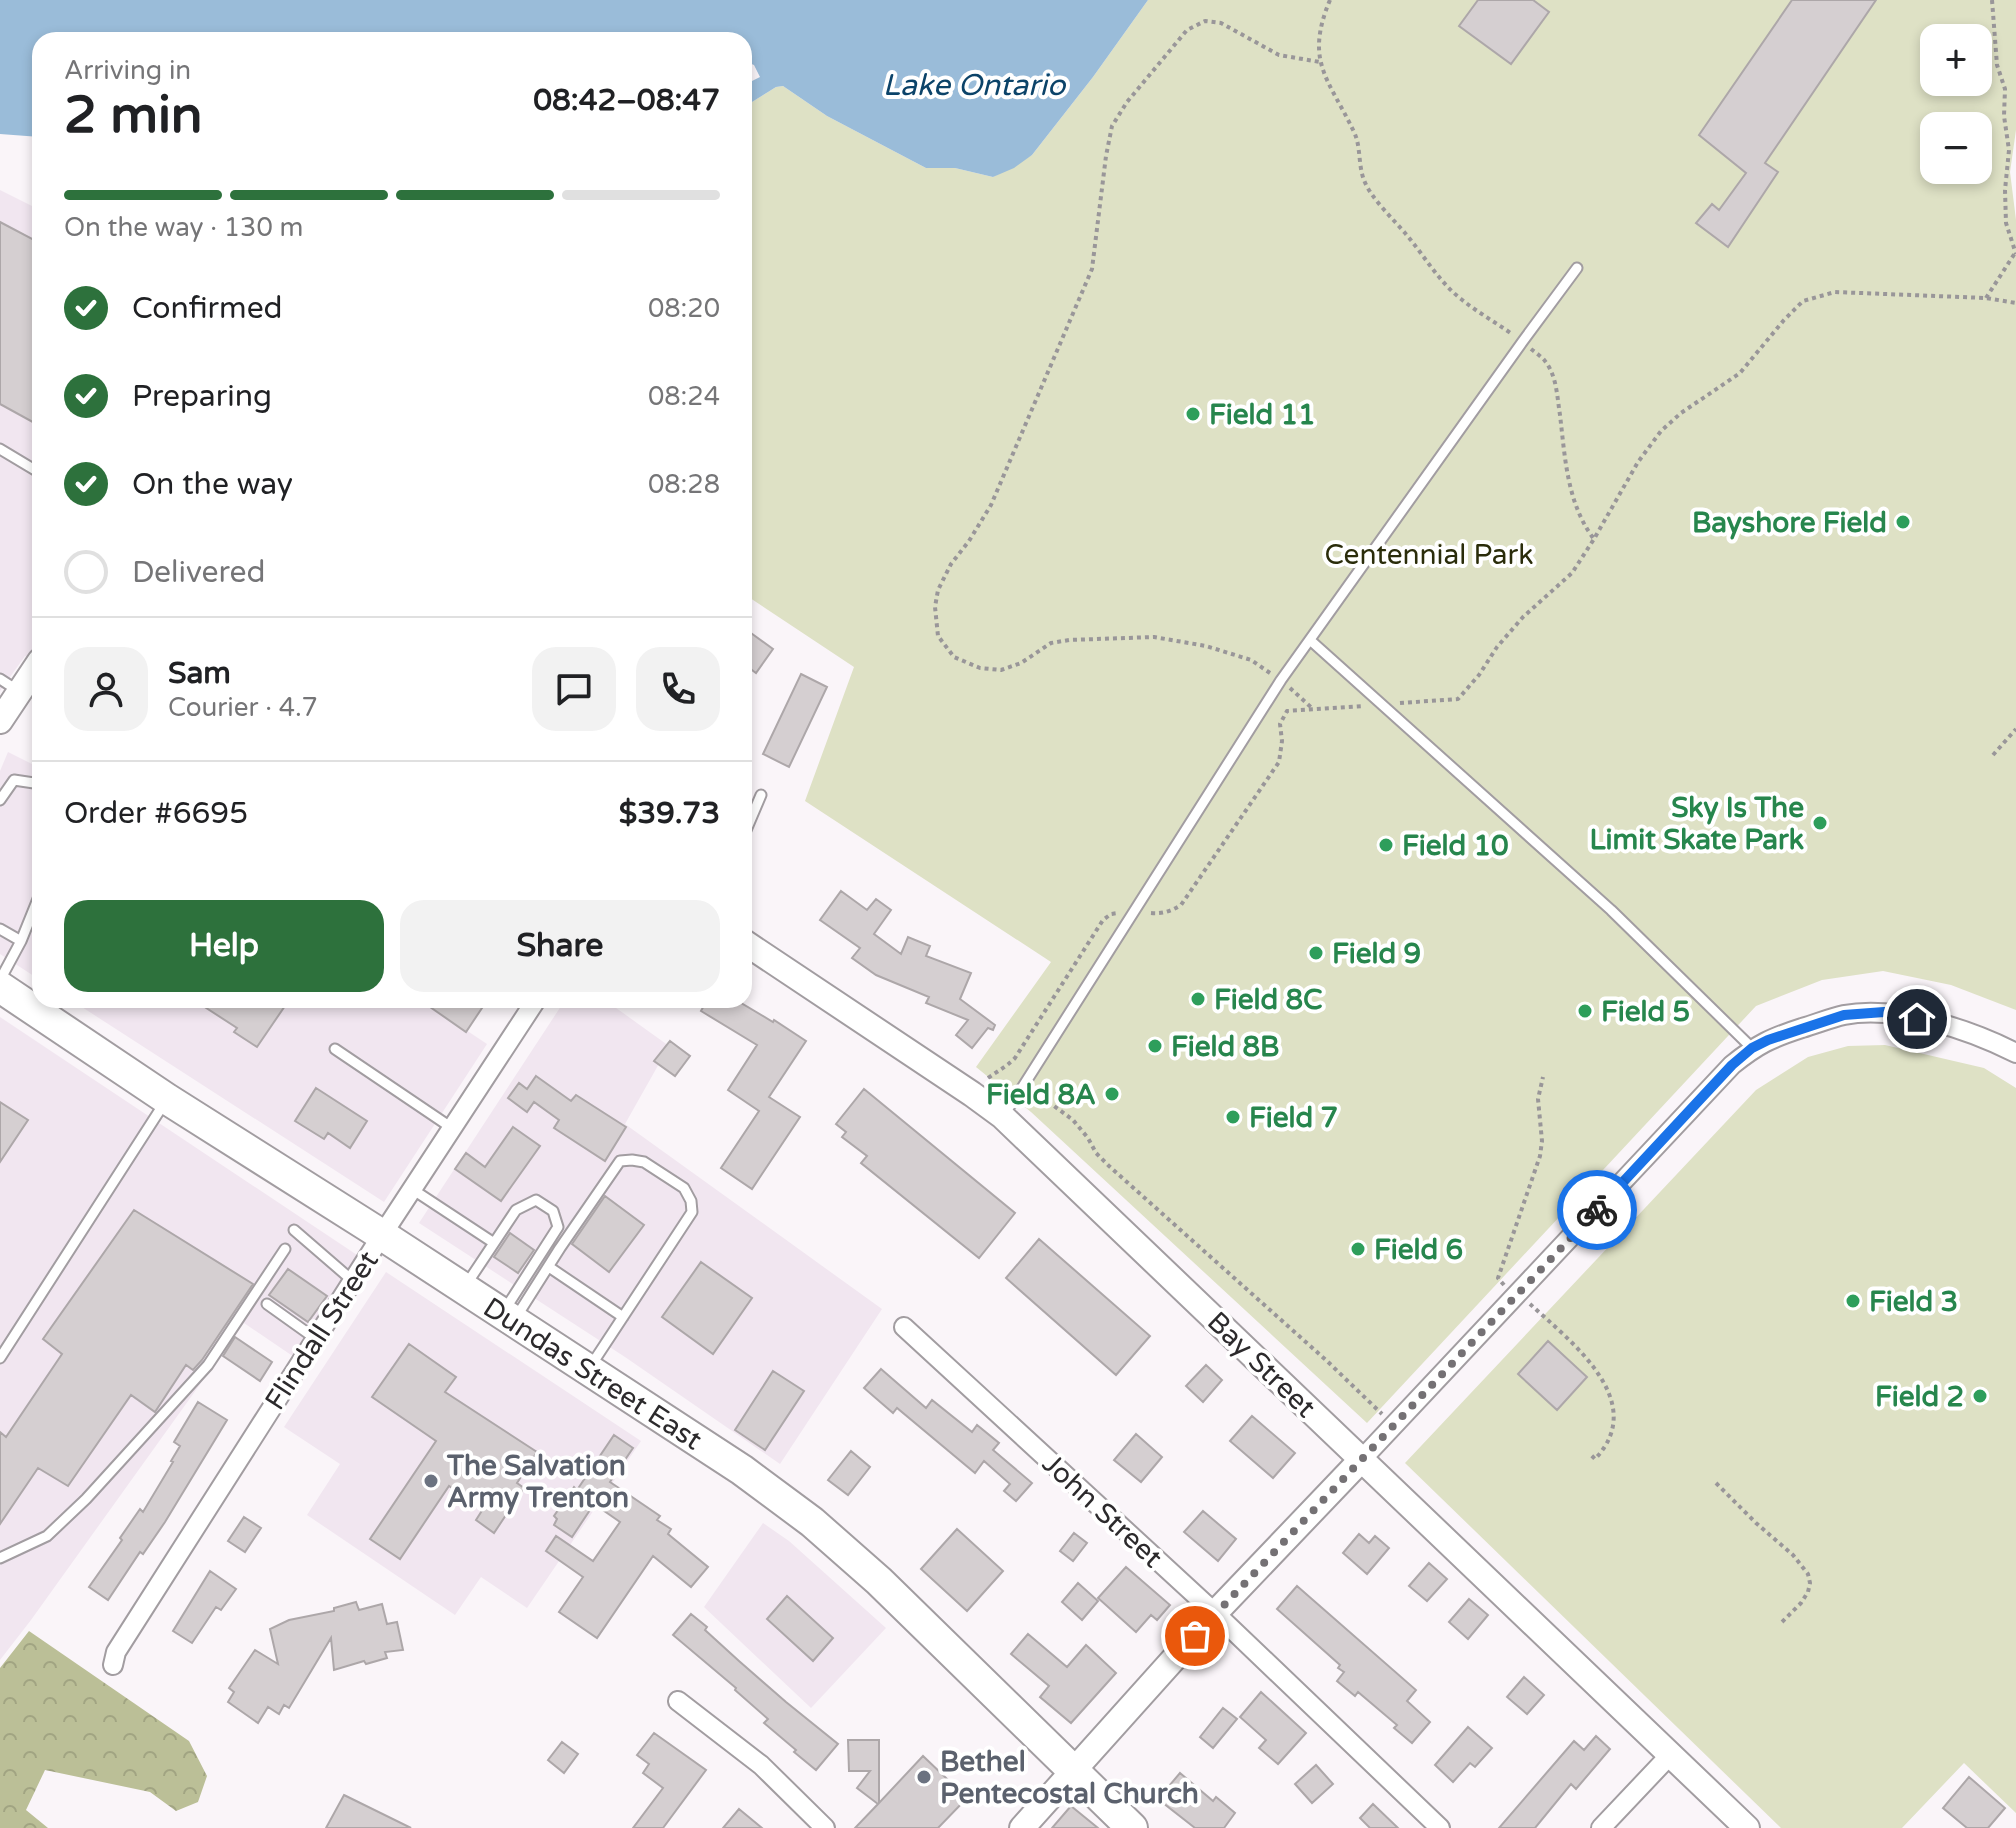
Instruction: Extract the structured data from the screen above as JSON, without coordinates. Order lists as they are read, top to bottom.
{
  "streets": {
    "main road": ["Dundas Street East"],
    "street": ["Flindall Street", "Bay Street", "John Street"]
  },
  "crossings": [
    ["Flindall Street", "Dundas Street East"]
  ],
  "water": ["Lake Ontario"],
  "parks": ["Centennial Park"],
  "places": [
    "Field 11",
    "Bayshore Field",
    "Sky Is The Limit Skate Park",
    "Field 10",
    "Field 9",
    "Field 8C",
    "Field 5",
    "Field 8B",
    "Field 8A",
    "Field 7",
    "Field 6",
    "Field 3",
    "Field 2",
    "The Salvation Army Trenton",
    "Bethel Pentecostal Church"
  ],
  "page": {
    "map_buttons": ["+", "−"],
    "heading": ["2 min", "Arriving in", "08:42–08:47"],
    "panel": [
      "Sam",
      "Courier · 4.7",
      "Order #6695",
      "$39.73"
    ],
    "bar": "On the way · 130 m",
    "list": [
      ["Confirmed", "08:20"],
      ["Preparing", "08:24"],
      ["On the way", "08:28"],
      "Delivered"
    ],
    "buttons": ["Help", "Share"]
  }
}
